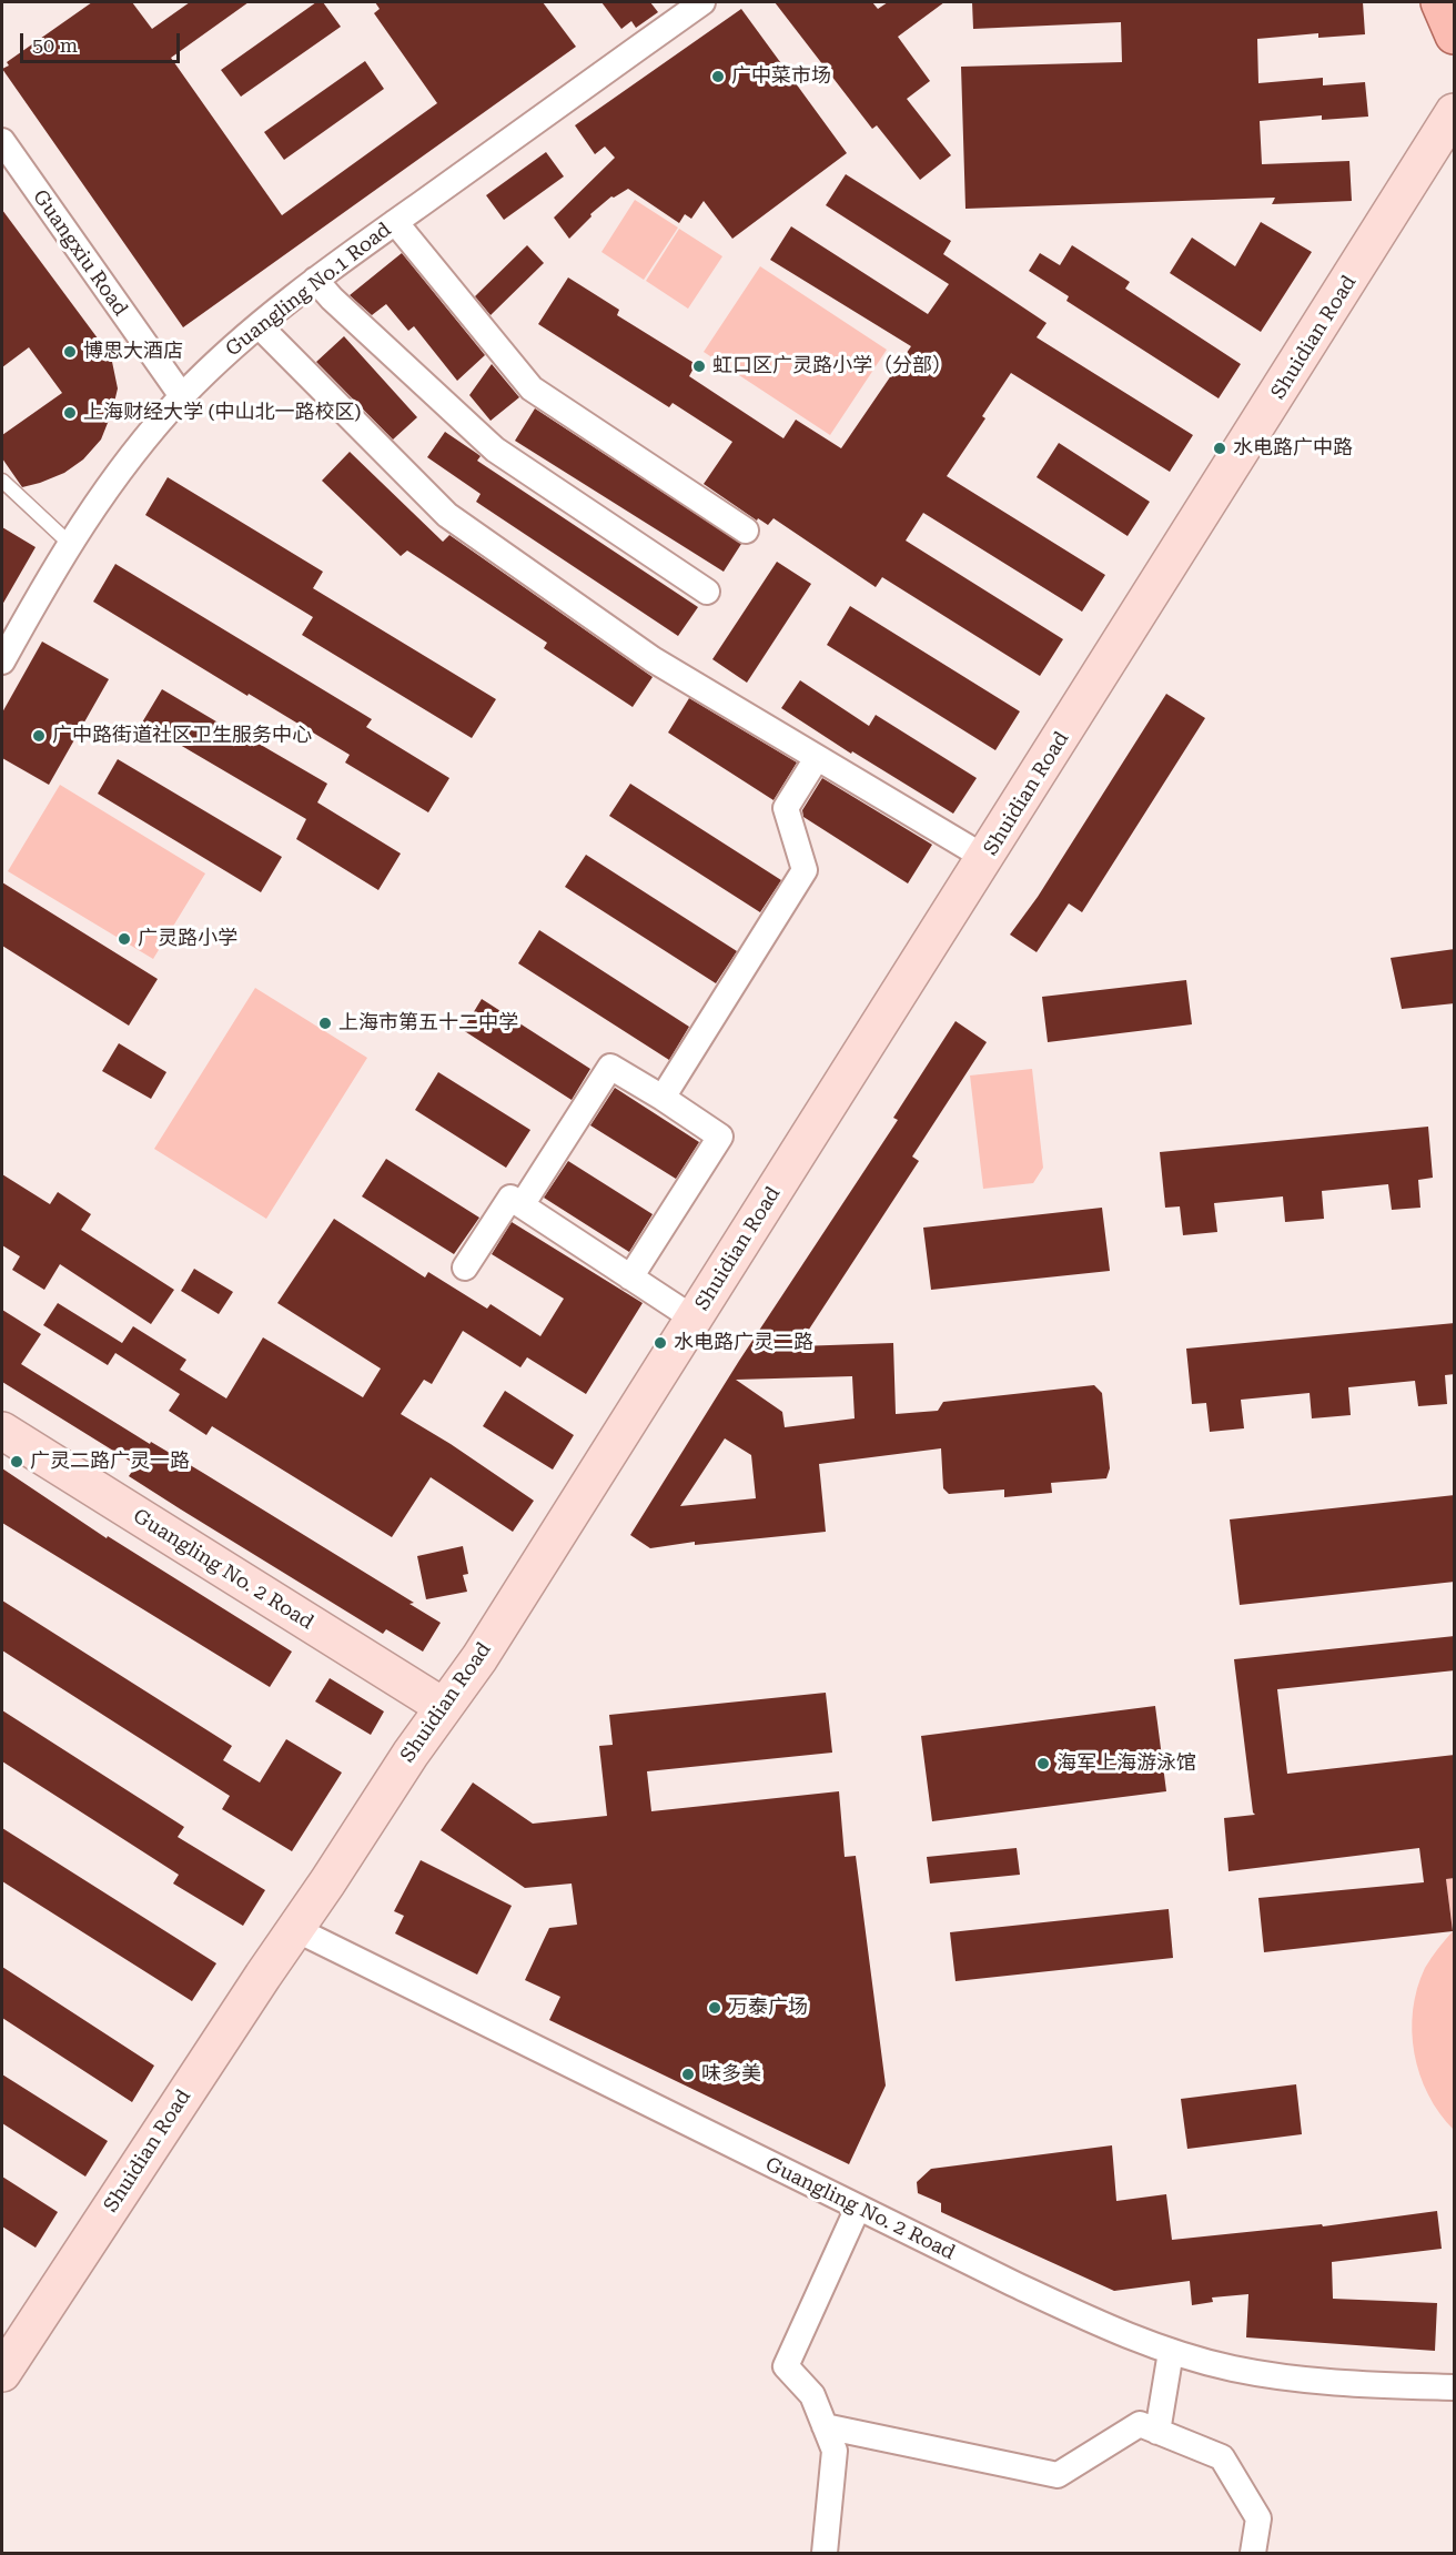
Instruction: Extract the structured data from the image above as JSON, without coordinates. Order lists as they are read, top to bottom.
{
  "streets": {
    "main road": ["Shuidian Road", "Guangling No. 2 Road"],
    "street": ["Guangxiu Road", "Guangling No.1 Road"]
  },
  "crossings": [
    ["Guangxiu Road", "Guangling No.1 Road"],
    ["Shuidian Road", "Guangling No. 2 Road"]
  ],
  "places": [
    "广中菜市场",
    "博思大酒店",
    "虹口区广灵路小学（分部）",
    "上海财经大学 (中山北一路校区)",
    "水电路广中路",
    "广中路街道社区卫生服务中心",
    "广灵路小学",
    "上海市第五十二中学",
    "水电路广灵二路",
    "广灵二路广灵一路",
    "海军上海游泳馆",
    "万泰广场",
    "味多美"
  ],
  "scale_bar": "50 m"
}
